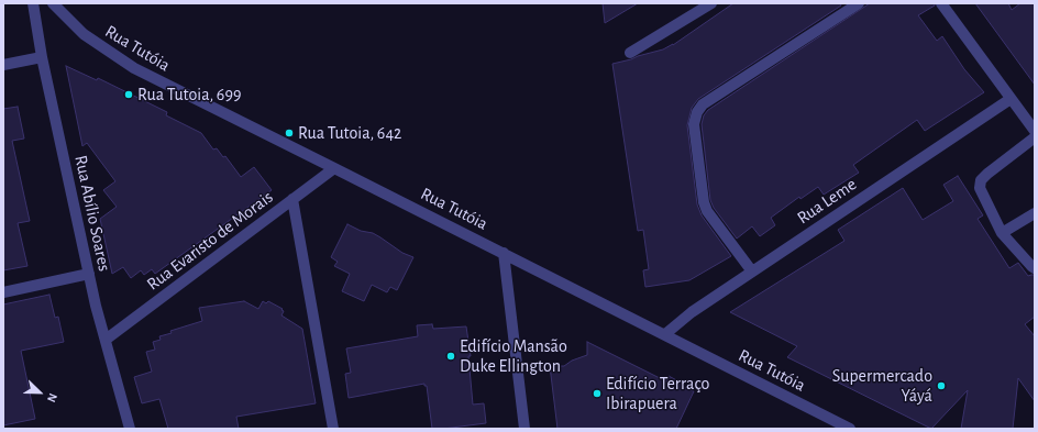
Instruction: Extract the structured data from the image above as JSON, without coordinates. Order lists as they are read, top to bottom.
{
  "streets": {
    "street": [
      "Rua Tutóia",
      "Rua Leme",
      "Rua Abílio Soares",
      "Rua Evaristo de Morais"
    ]
  },
  "crossings": [
    ["Rua Tutóia", "Rua Leme"],
    ["Rua Tutóia", "Rua Evaristo de Morais"],
    ["Rua Abílio Soares", "Rua Evaristo de Morais"]
  ],
  "places": [
    "Rua Tutoia, 699",
    "Rua Tutoia, 642",
    "Edifício Mansão Duke Ellington",
    "Supermercado Yáyá",
    "Edifício Terraço Ibirapuera"
  ],
  "north": "bottom right"
}
